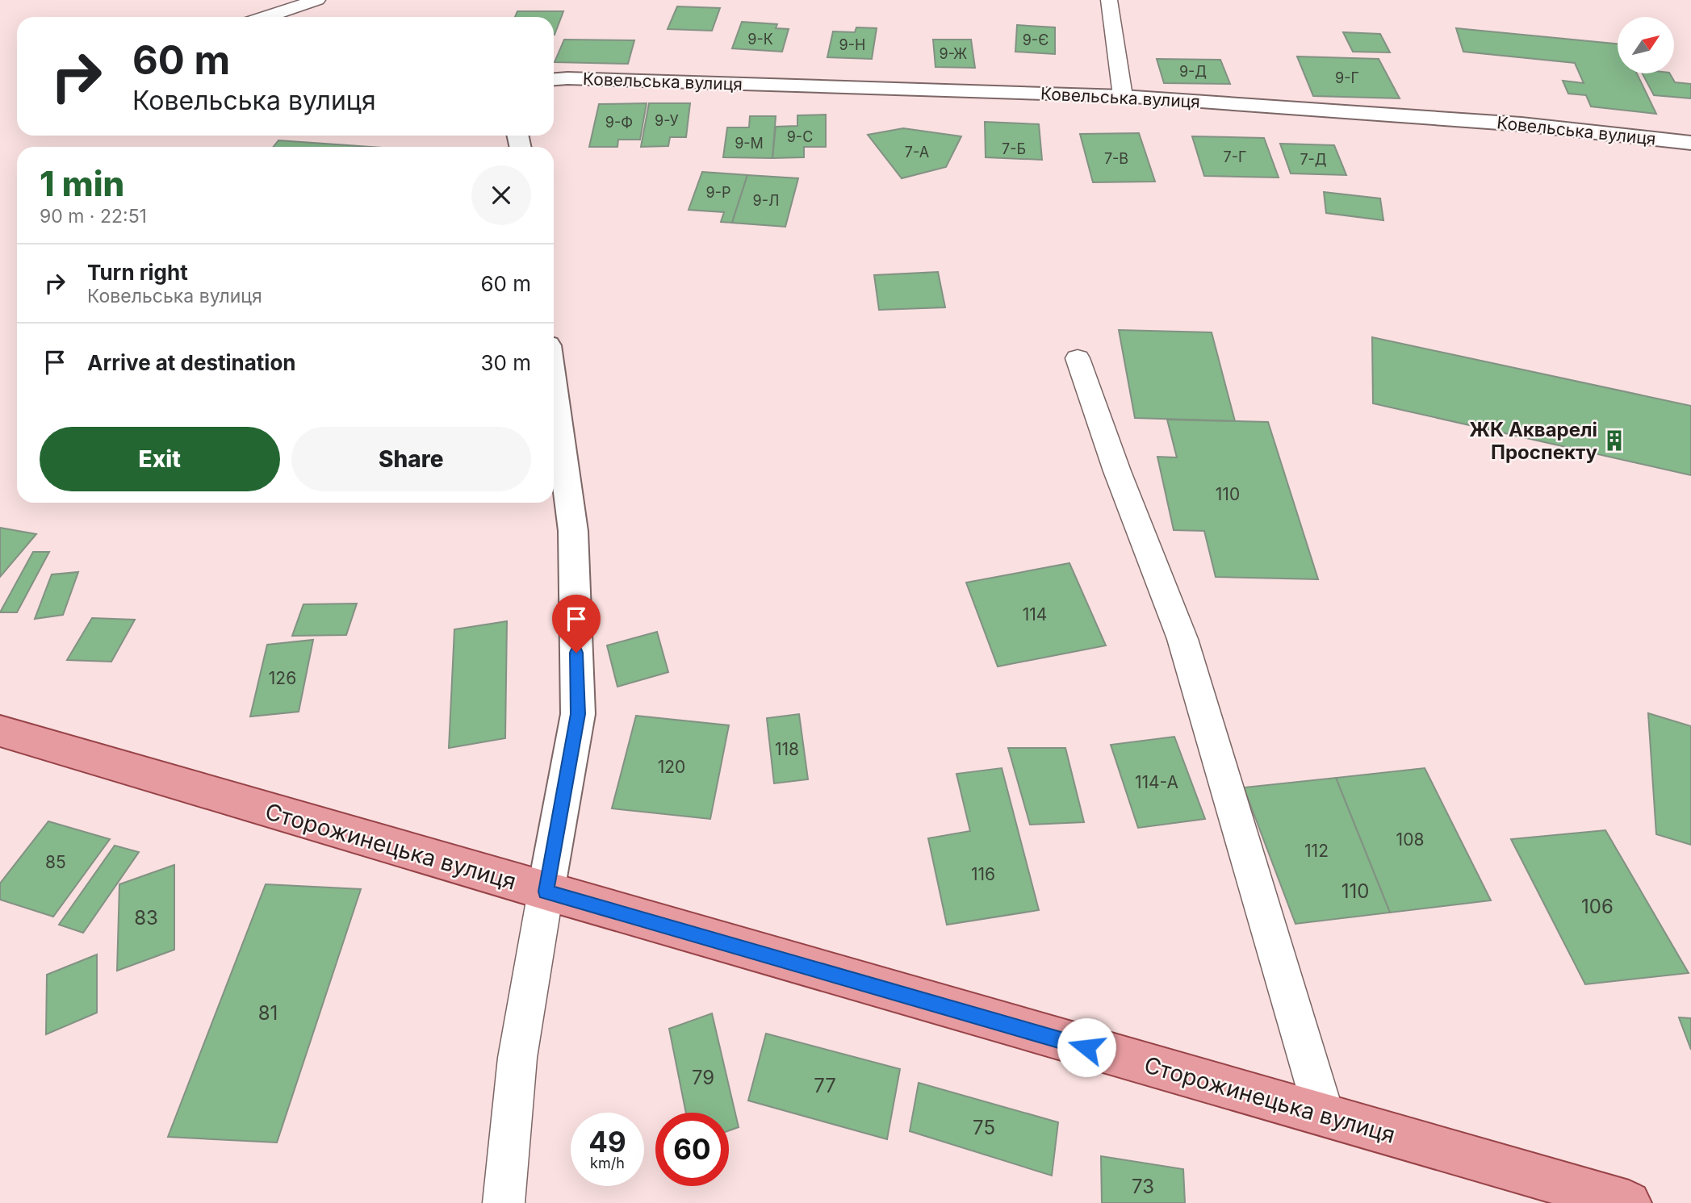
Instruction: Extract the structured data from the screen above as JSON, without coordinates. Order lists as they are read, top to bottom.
{
  "streets": {
    "main road": ["Сторожинецька вулиця"],
    "street": ["Ковельська вулиця"]
  },
  "places": {
    "building": ["ЖК Акварелі Проспекту"]
  },
  "house_numbers": [
    "9-К",
    "9-Є",
    "9-Н",
    "9-Ж",
    "9-Д",
    "9-Г",
    "9-У",
    "9-Ф",
    "9-С",
    "9-М",
    "7-Б",
    "7-А",
    "7-Г",
    "7-В",
    "7-Д",
    "9-Р",
    "9-Л",
    "110",
    "114",
    "126",
    "118",
    "120",
    "114-А",
    "108",
    "112",
    "85",
    "116",
    "110",
    "106",
    "83",
    "81",
    "79",
    "77",
    "75",
    "73"
  ],
  "north": "top right",
  "page": {
    "turn": ["60 m", "Ковельська вулиця"],
    "heading": ["1 min", "90 m · 22:51"],
    "list": [
      {
        "name": "Turn right",
        "note": "Ковельська вулиця",
        "value": "60 m"
      },
      {
        "name": "Arrive at destination",
        "value": "30 m"
      }
    ],
    "buttons": ["Exit", "Share"],
    "speed": "49 km/h",
    "limit": "60"
  }
}
